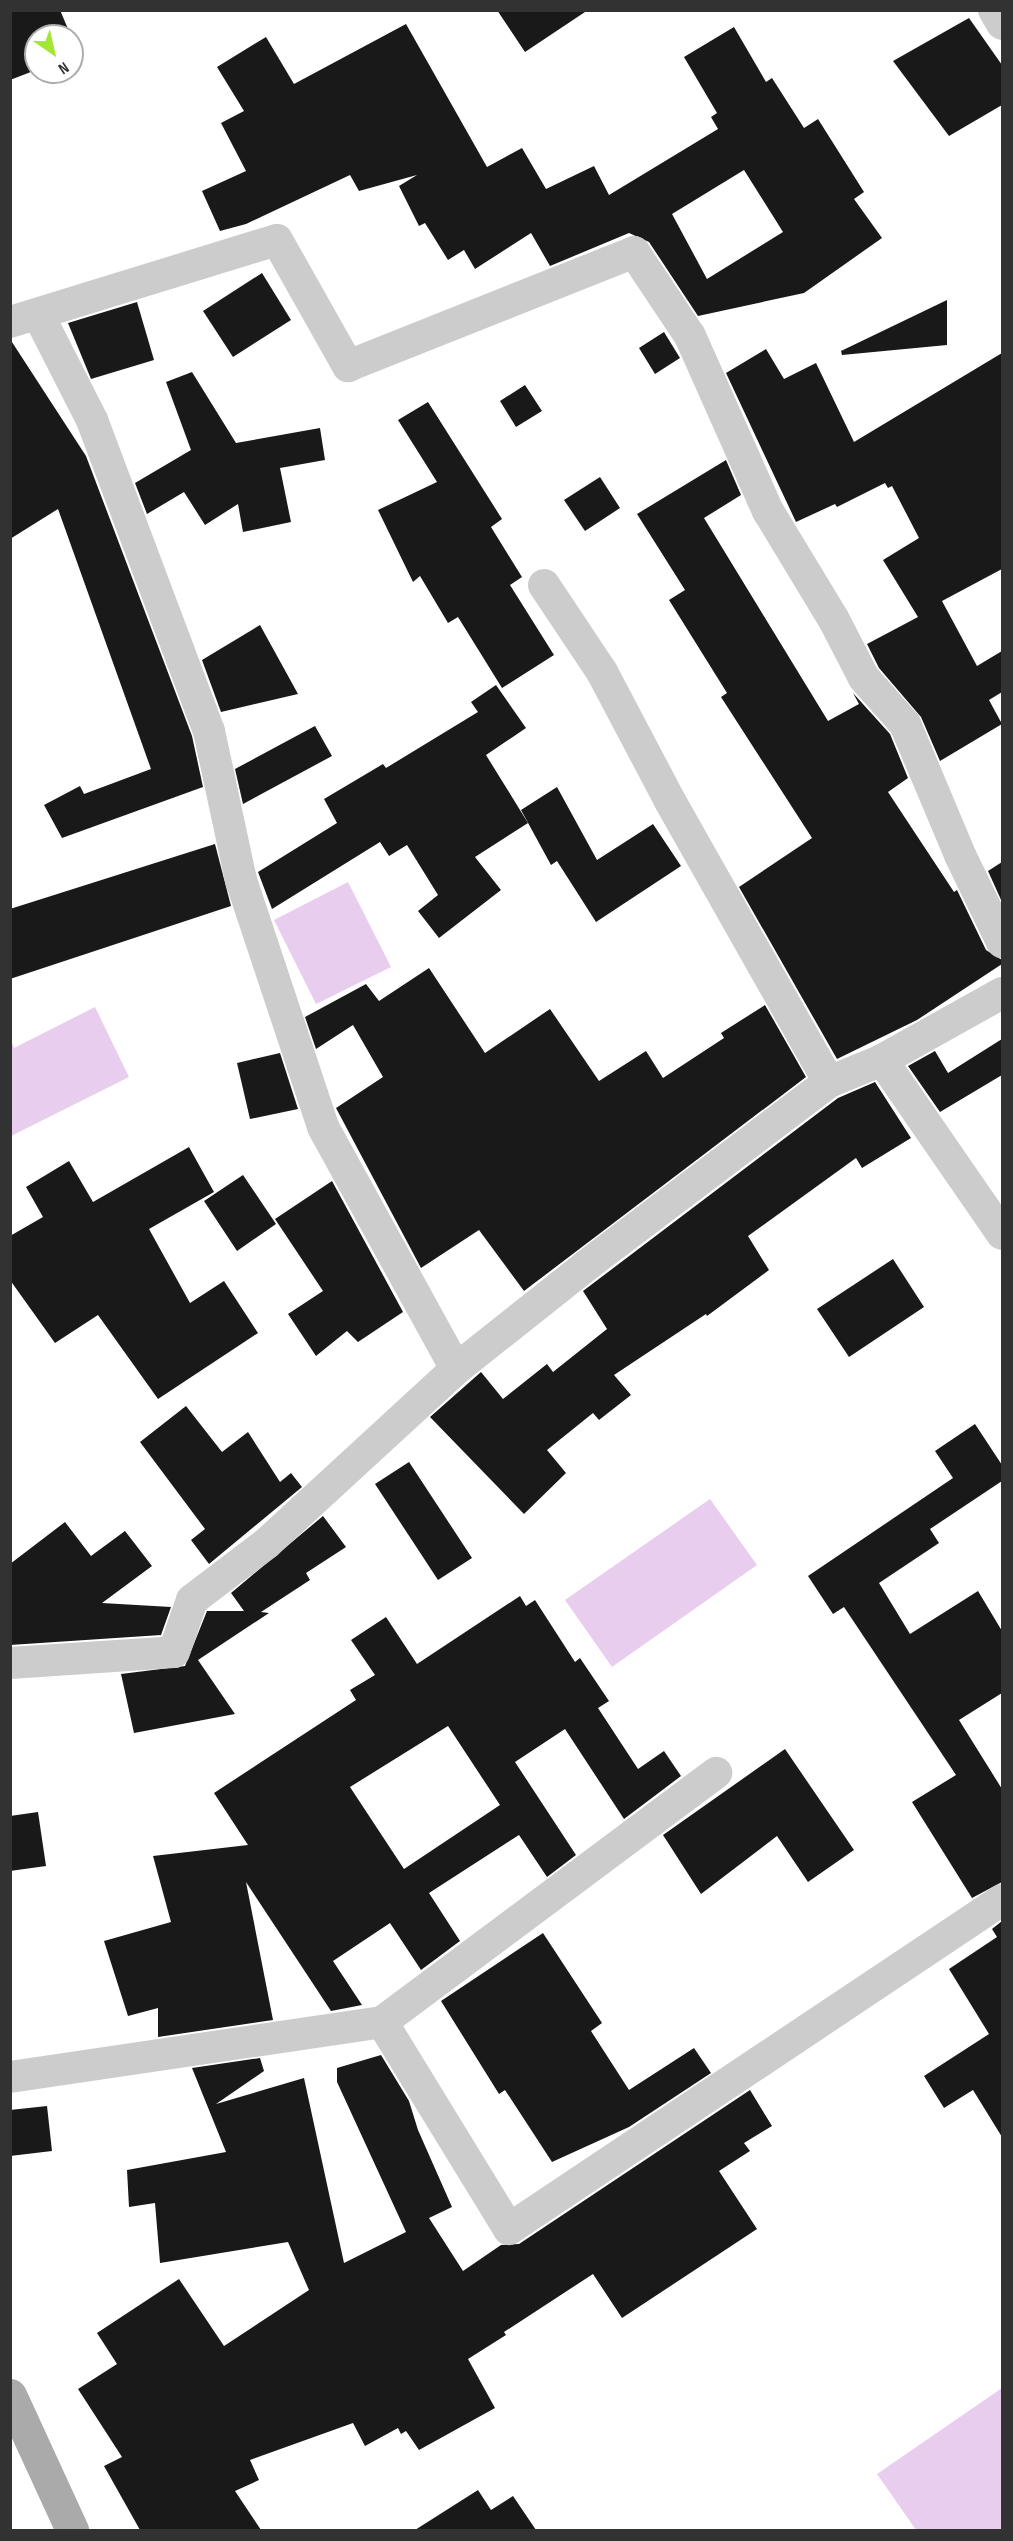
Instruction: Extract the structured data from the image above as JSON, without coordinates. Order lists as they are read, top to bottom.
{
  "north": "bottom right"
}
